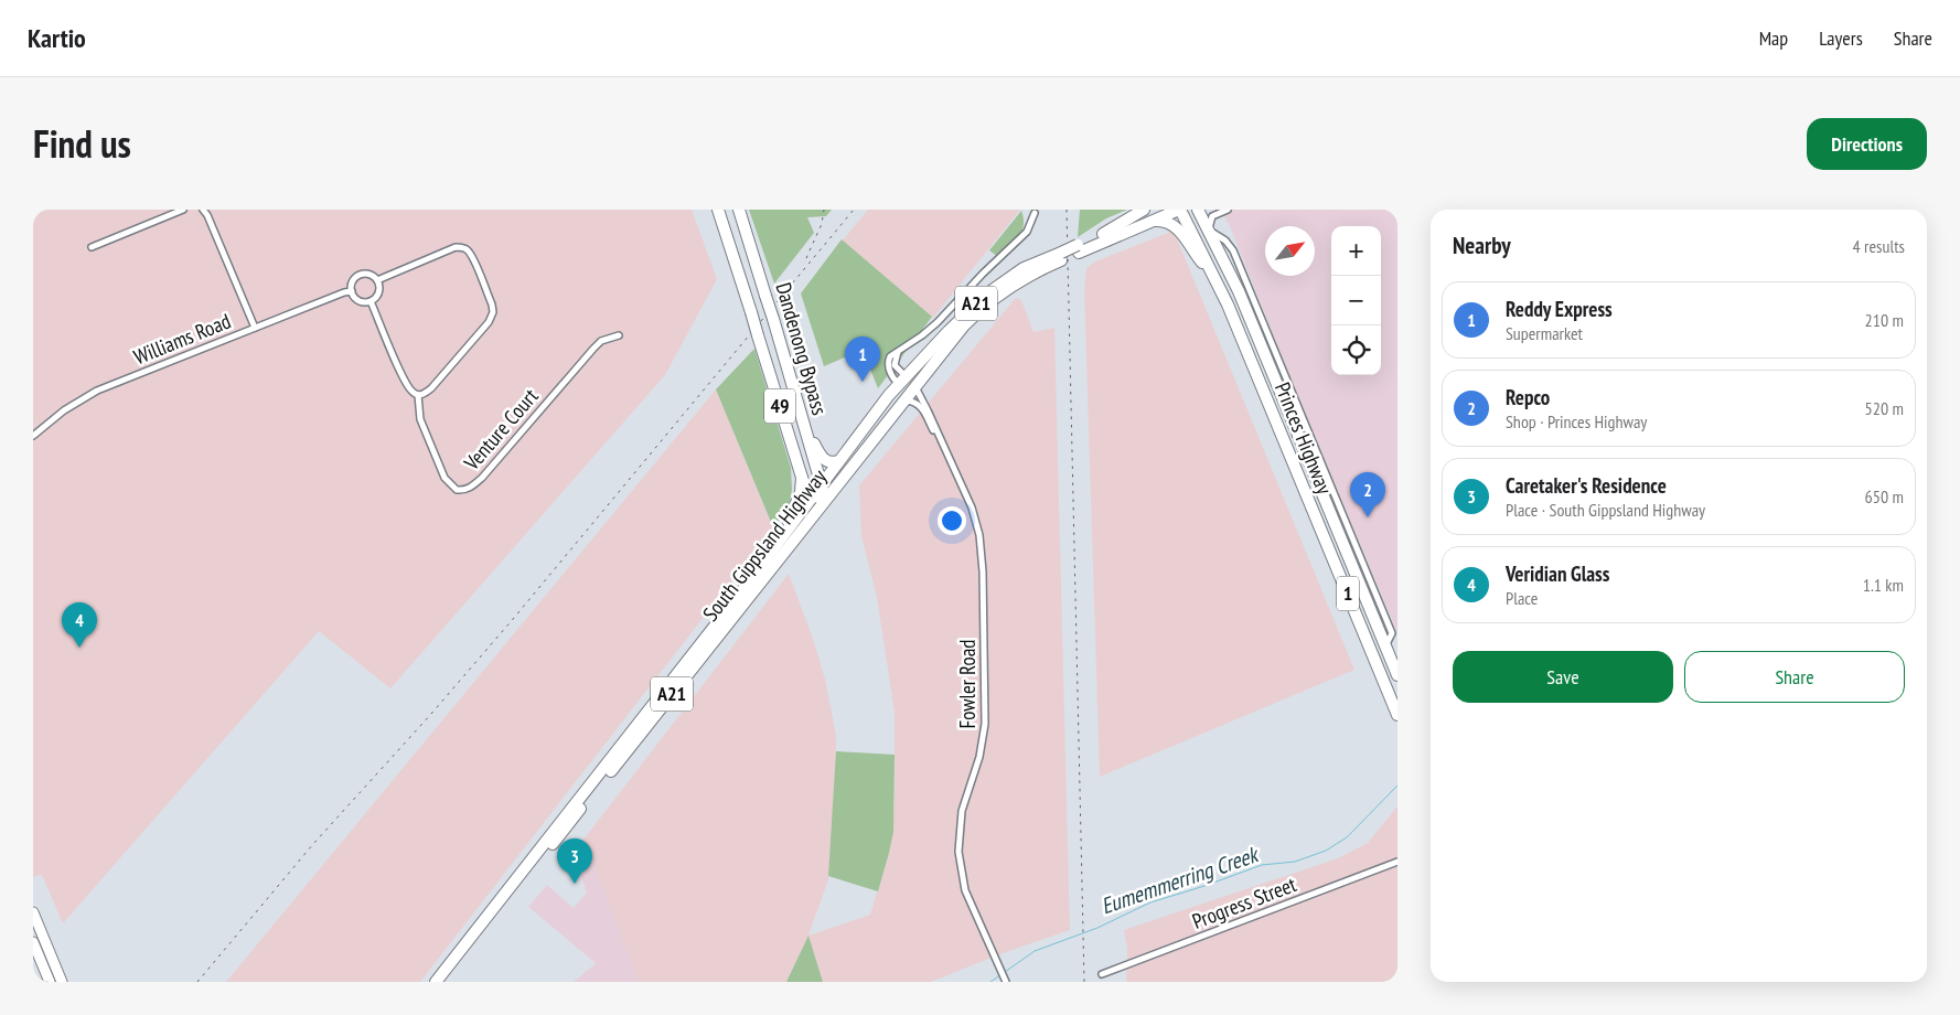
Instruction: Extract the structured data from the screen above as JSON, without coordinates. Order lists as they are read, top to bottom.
{
  "streets": {
    "highway": [
      "A21",
      "Dandenong Bypass",
      "49",
      "Princes Highway",
      "South Gippsland Highway",
      "1"
    ],
    "street": [
      "Williams Road",
      "Venture Court",
      "Fowler Road",
      "Progress Street"
    ]
  },
  "crossings": [
    ["Dandenong Bypass", "49"],
    ["Dandenong Bypass", "South Gippsland Highway"],
    ["49", "South Gippsland Highway"],
    ["Princes Highway", "South Gippsland Highway"],
    ["South Gippsland Highway", "Fowler Road"]
  ],
  "water": ["Eumemmerring Creek"],
  "north": "top right",
  "page": {
    "header": "Kartio",
    "nav": ["Map", "Layers", "Share"],
    "title": "Find us",
    "buttons": [
      "Directions",
      ["Save", "Share"]
    ],
    "heading": ["Nearby", "4 results"],
    "map_buttons": ["+", "−"],
    "list": [
      {
        "mark": "1",
        "name": "Reddy Express",
        "note": "Supermarket",
        "value": "210 m"
      },
      {
        "mark": "2",
        "name": "Repco",
        "note": "Shop · Princes Highway",
        "value": "520 m"
      },
      {
        "mark": "3",
        "name": "Caretaker's Residence",
        "note": "Place · South Gippsland Highway",
        "value": "650 m"
      },
      {
        "mark": "4",
        "name": "Veridian Glass",
        "note": "Place",
        "value": "1.1 km"
      }
    ],
    "pins": [
      "1",
      "2",
      "4",
      "3"
    ]
  }
}
